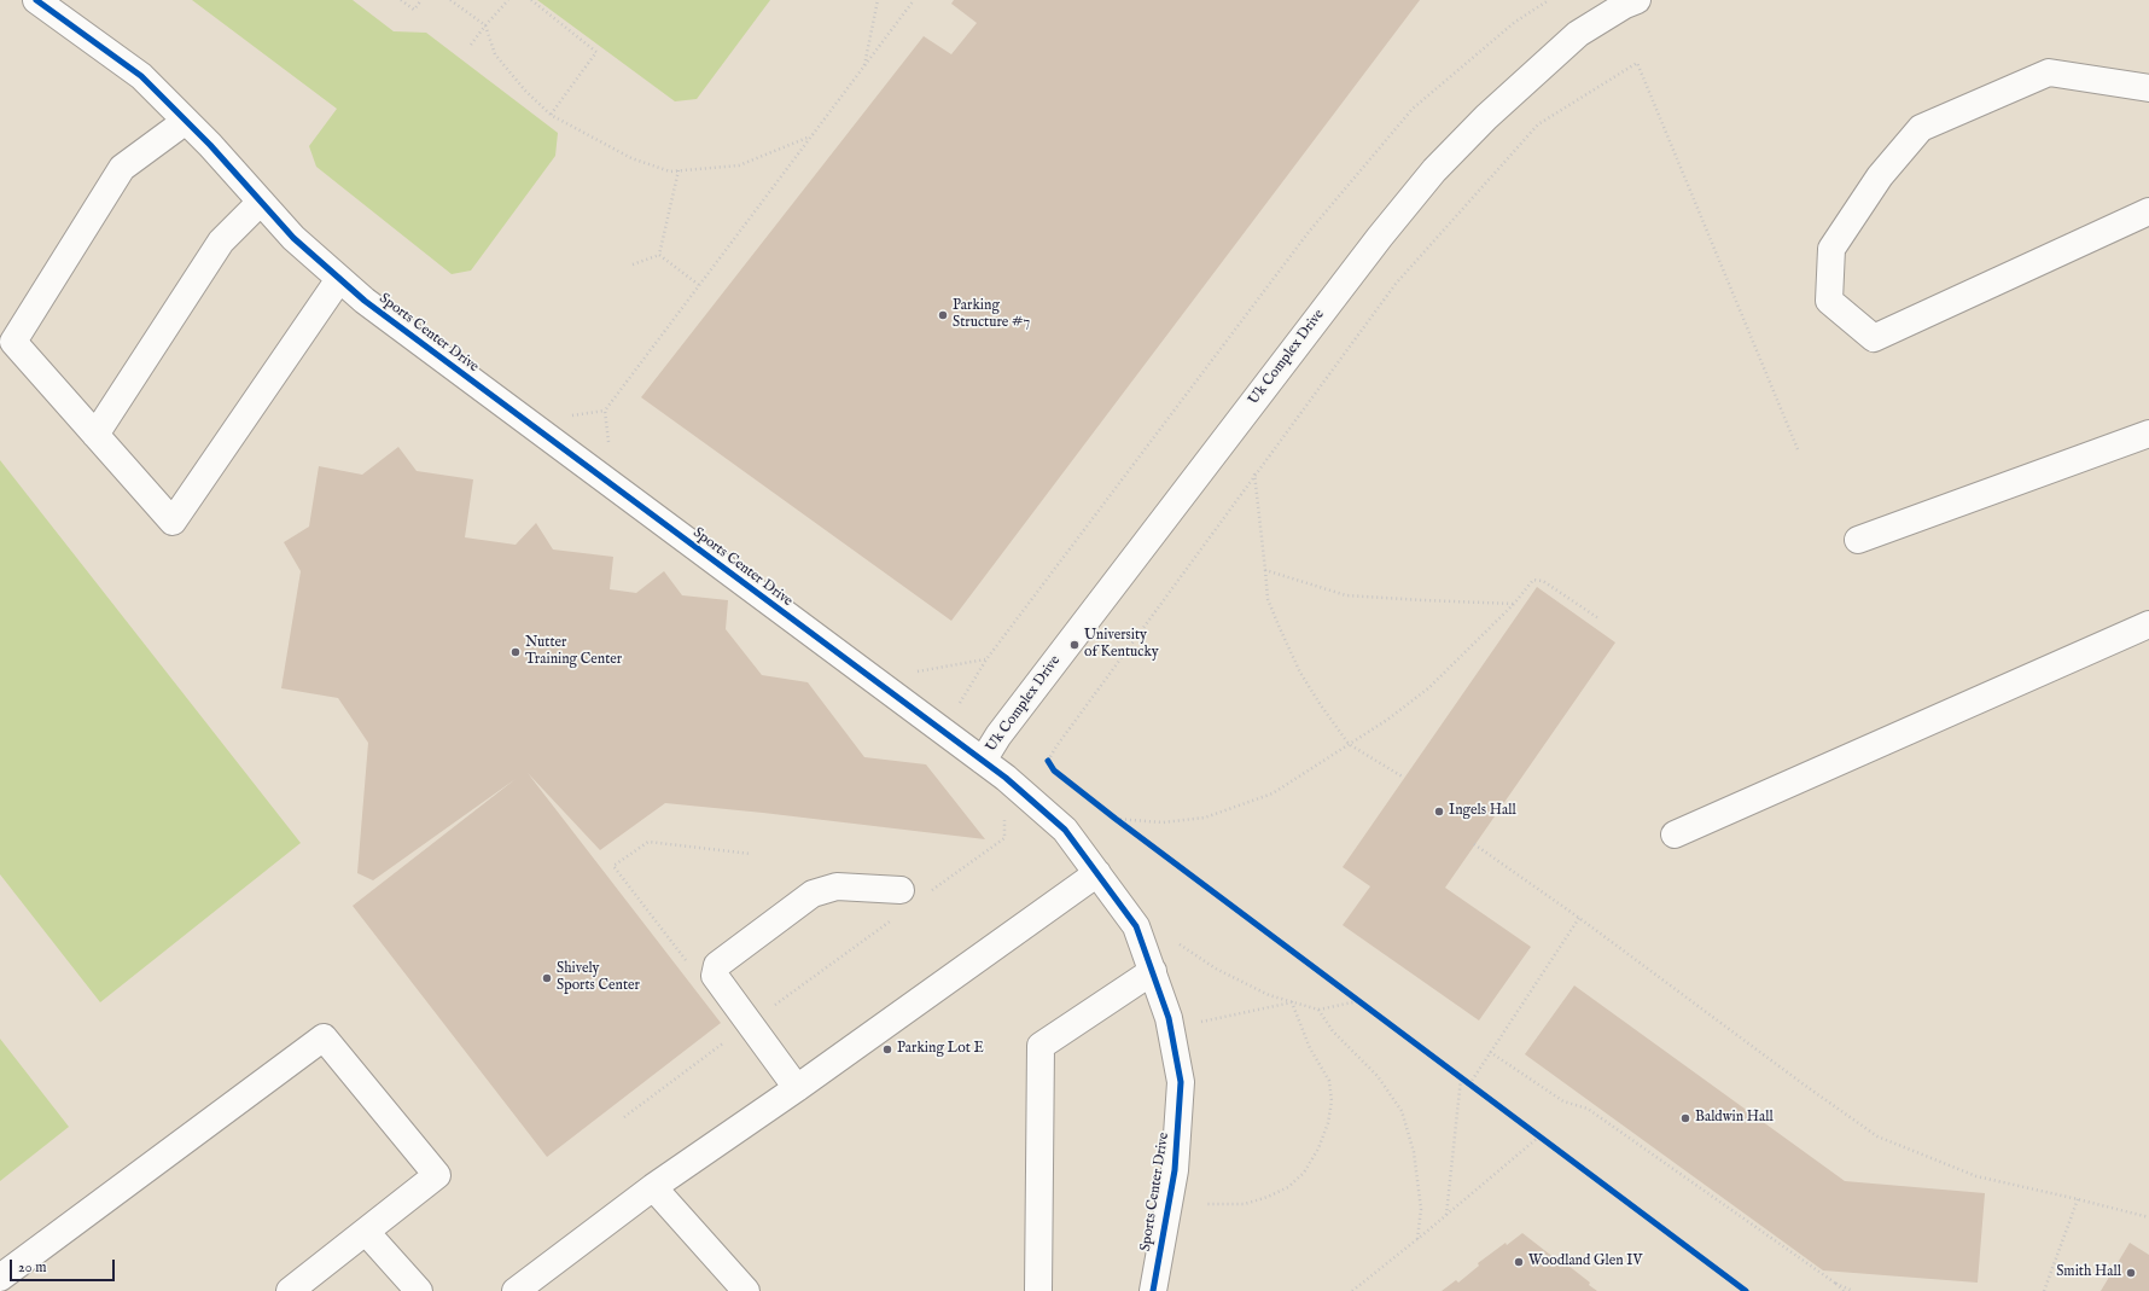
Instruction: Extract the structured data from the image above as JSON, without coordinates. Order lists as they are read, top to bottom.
{
  "streets": {
    "street": ["Sports Center Drive", "Uk Complex Drive"]
  },
  "crossings": [
    ["Sports Center Drive", "Uk Complex Drive"]
  ],
  "places": [
    "Parking Structure #7",
    "University of Kentucky",
    "Nutter Training Center",
    "Ingels Hall",
    "Shively Sports Center",
    "Parking Lot E",
    "Baldwin Hall",
    "Woodland Glen IV",
    "Smith Hall"
  ],
  "scale_bar": "20 m"
}
